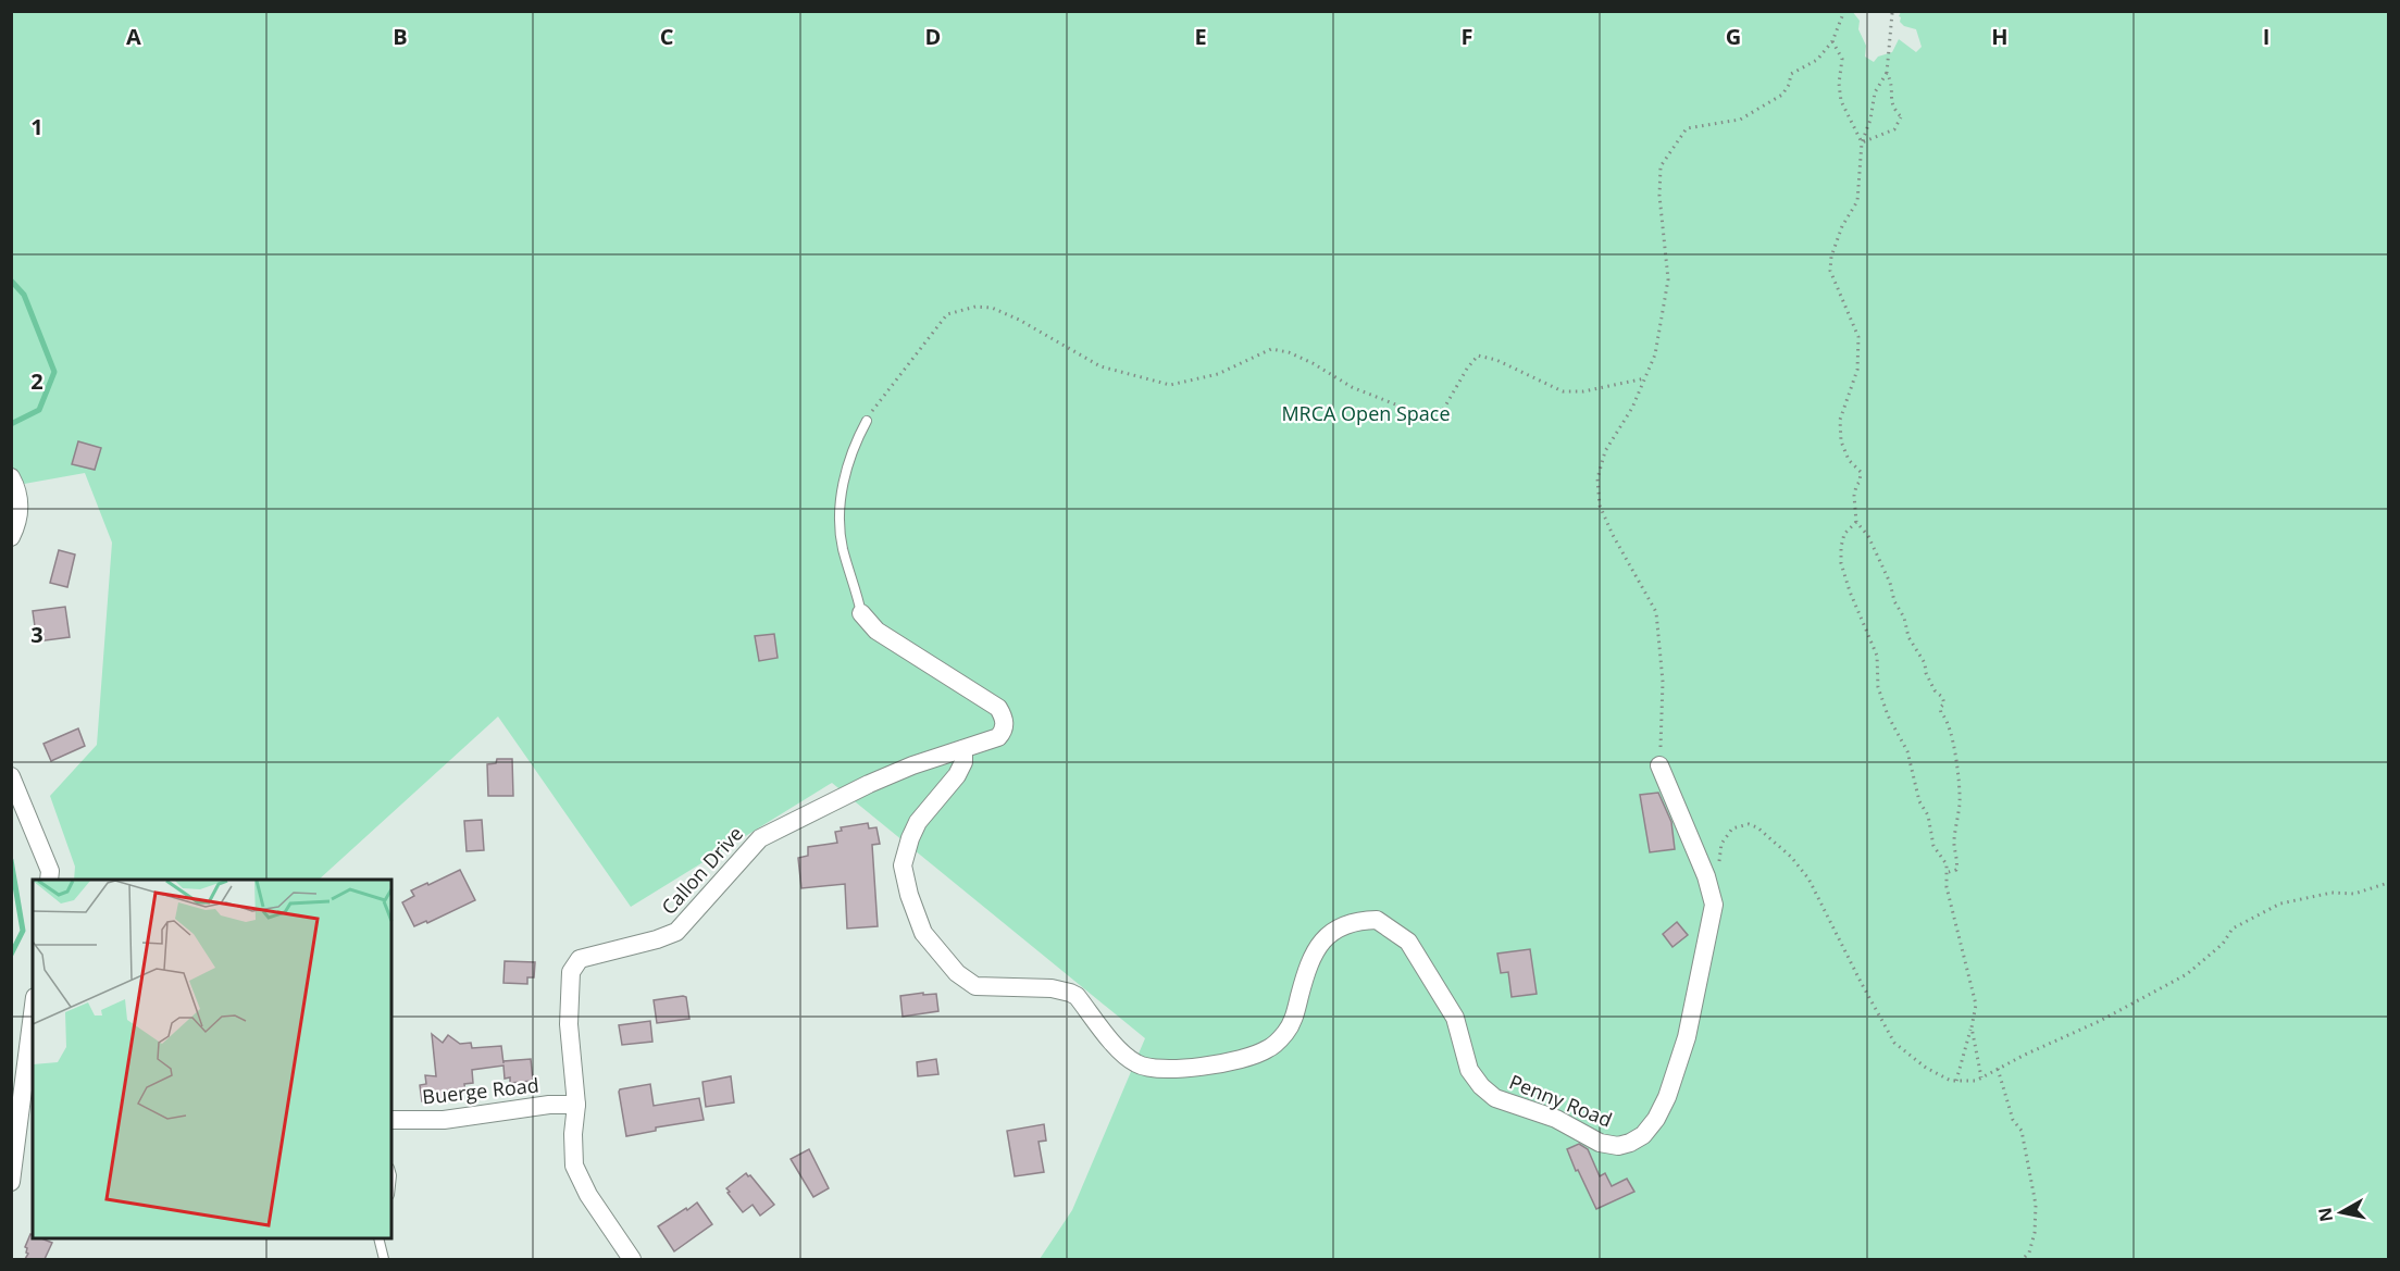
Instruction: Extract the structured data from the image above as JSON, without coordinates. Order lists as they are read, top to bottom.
{
  "streets": {
    "street": ["Callon Drive", "Buerge Road", "Penny Road"]
  },
  "crossings": [
    ["Callon Drive", "Buerge Road"],
    ["Callon Drive", "Penny Road"]
  ],
  "parks": ["MRCA Open Space"],
  "north": "left",
  "grid": {
    "columns": [
      "A",
      "B",
      "C",
      "D",
      "E",
      "F",
      "G",
      "H",
      "I"
    ],
    "rows": ["1", "2", "3"]
  }
}
